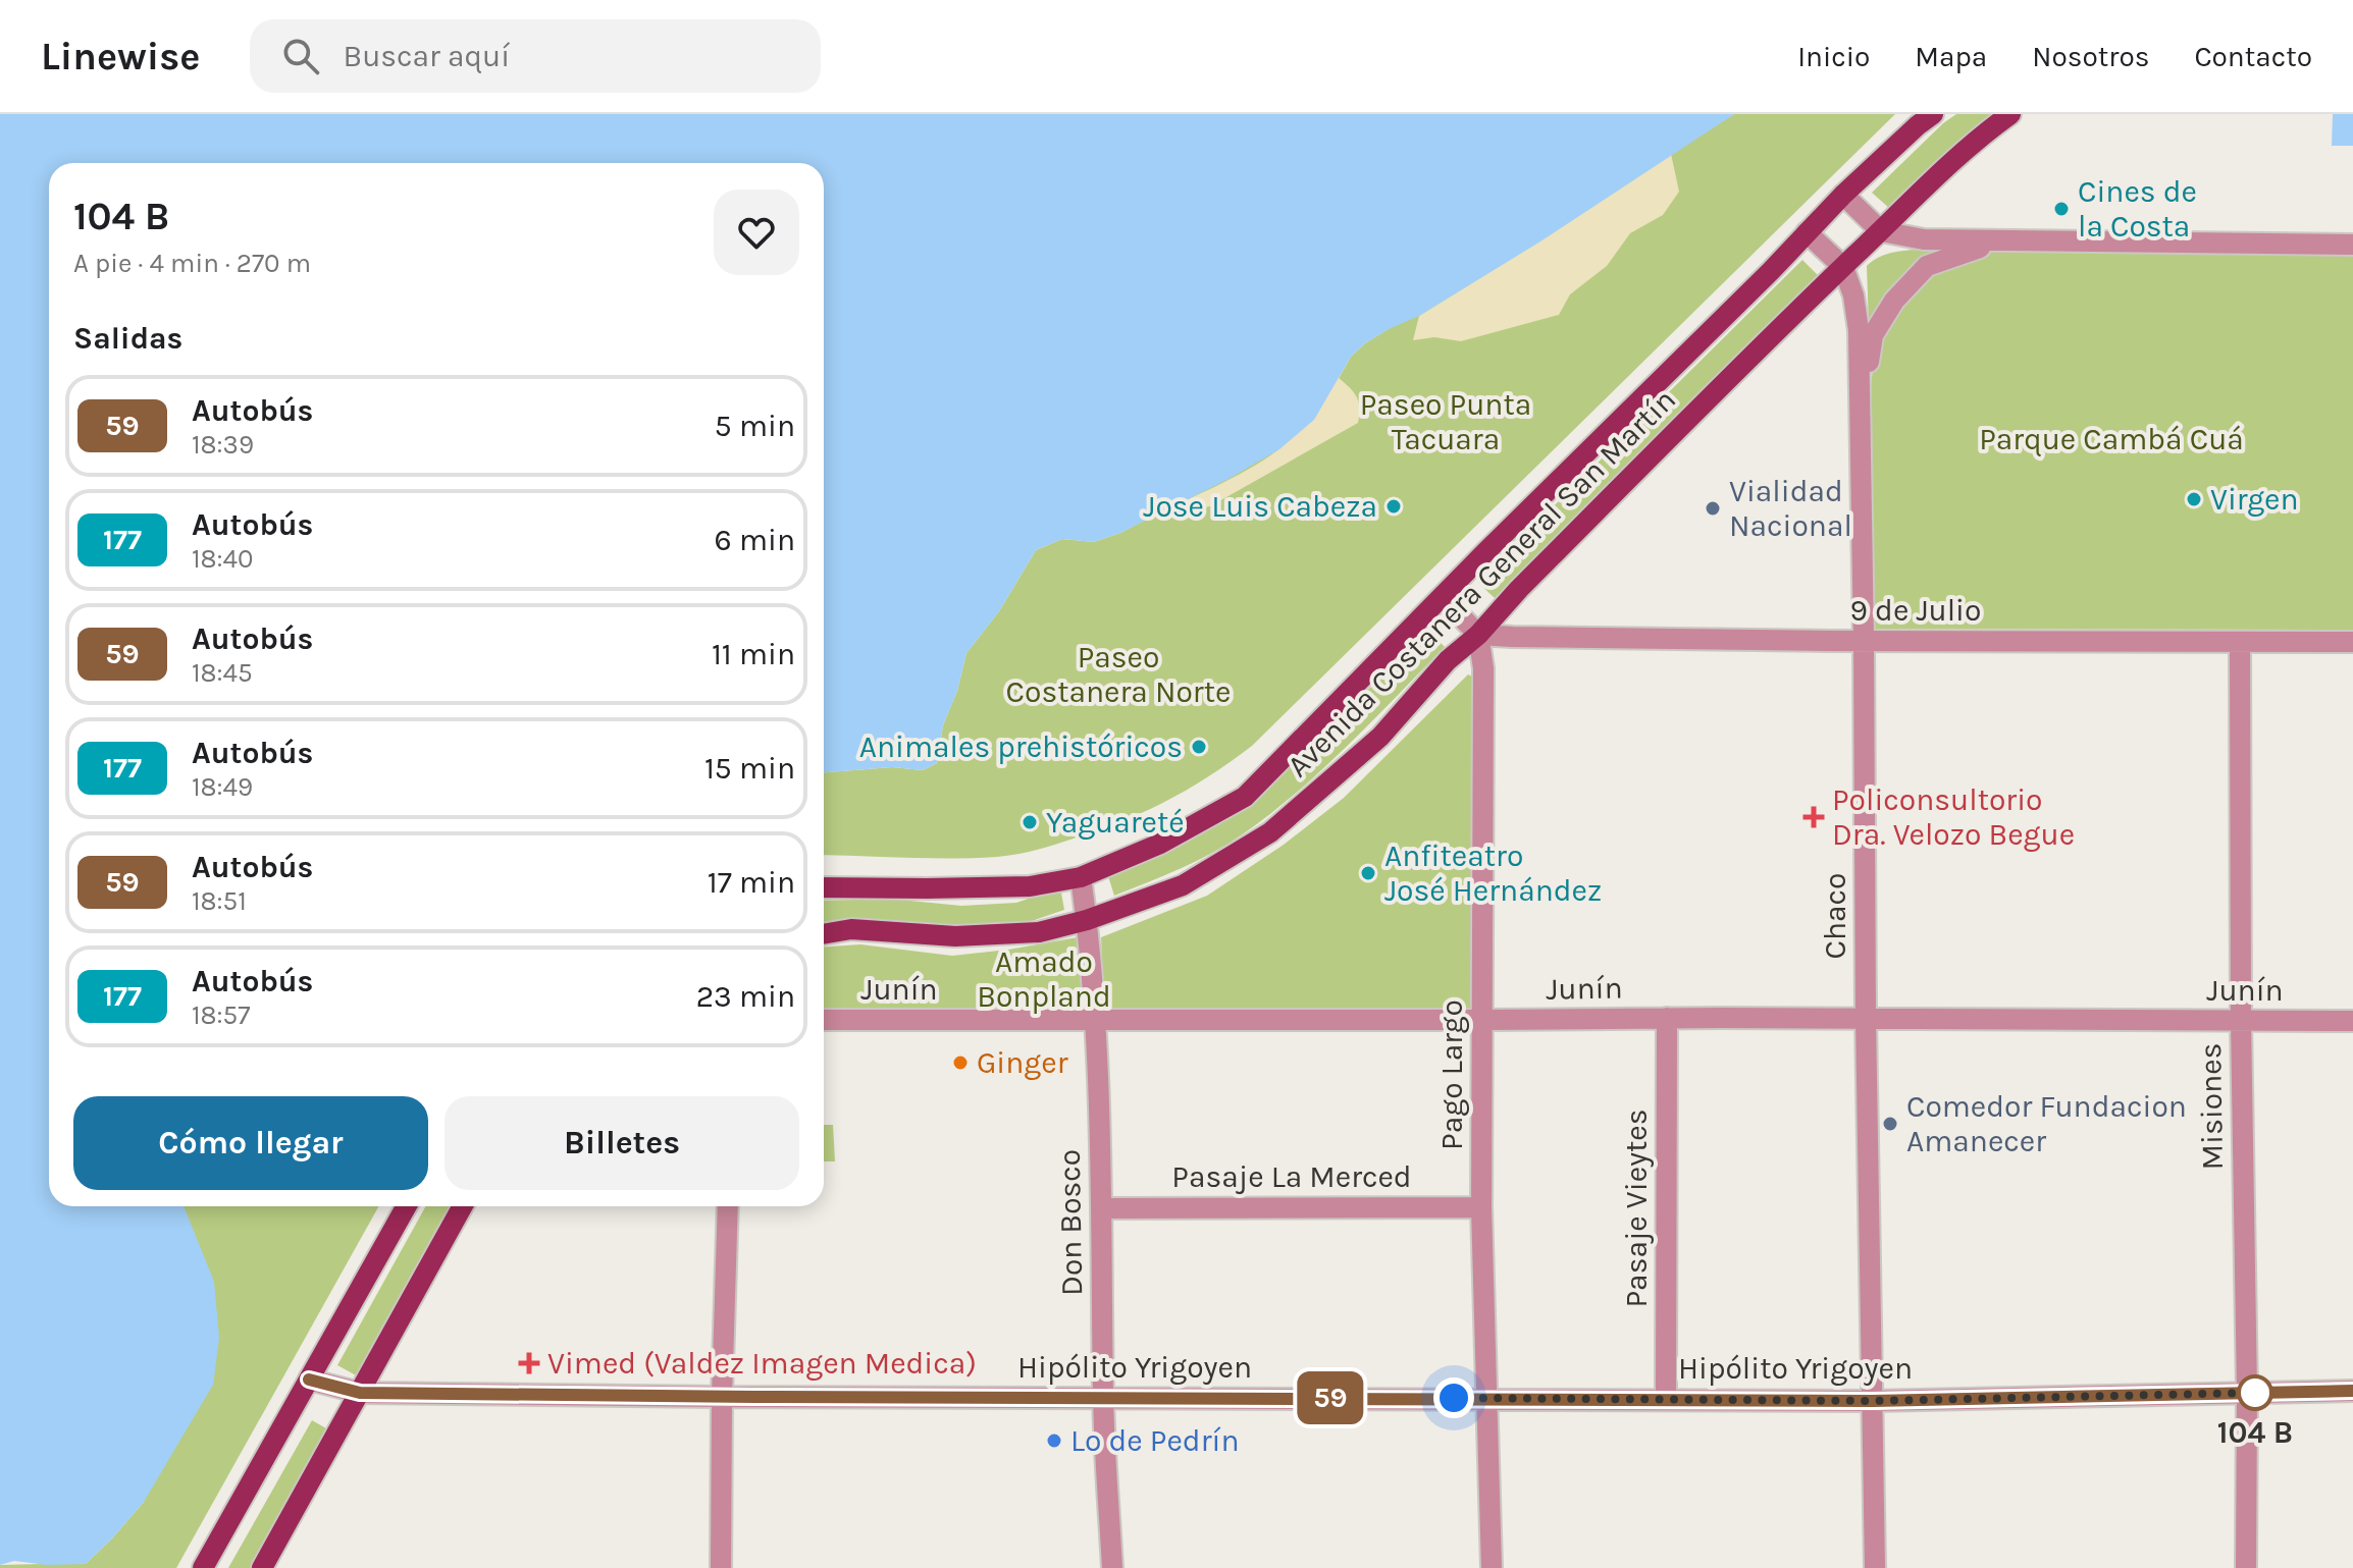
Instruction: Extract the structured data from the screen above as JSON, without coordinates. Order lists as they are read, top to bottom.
{
  "streets": {
    "main road": ["Avenida Costanera General San Martín"],
    "street": [
      "9 de Julio",
      "Chaco",
      "Junín",
      "Pago Largo",
      "Misiones",
      "Pasaje La Merced",
      "Pasaje Vieytes",
      "Don Bosco",
      "Hipólito Yrigoyen"
    ]
  },
  "crossings": [
    ["Avenida Costanera General San Martín", "9 de Julio"],
    ["Avenida Costanera General San Martín", "Chaco"],
    ["Avenida Costanera General San Martín", "Pago Largo"],
    ["Avenida Costanera General San Martín", "Don Bosco"],
    ["9 de Julio", "Chaco"],
    ["9 de Julio", "Pago Largo"],
    ["9 de Julio", "Misiones"],
    ["Chaco", "Junín"],
    ["Chaco", "Hipólito Yrigoyen"],
    ["Junín", "Pago Largo"],
    ["Junín", "Misiones"],
    ["Junín", "Pasaje Vieytes"],
    ["Junín", "Don Bosco"],
    ["Pago Largo", "Pasaje La Merced"],
    ["Pago Largo", "Hipólito Yrigoyen"],
    ["Misiones", "Hipólito Yrigoyen"],
    ["Pasaje La Merced", "Don Bosco"],
    ["Pasaje Vieytes", "Hipólito Yrigoyen"],
    ["Don Bosco", "Hipólito Yrigoyen"]
  ],
  "parks": [
    "Paseo Punta Tacuara",
    "Parque Cambá Cuá",
    "Paseo Costanera Norte",
    "Amado Bonpland"
  ],
  "places": {
    "other": [
      "Cines de la Costa",
      "Virgen",
      "Jose Luis Cabeza",
      "Vialidad Nacional",
      "Animales prehistóricos",
      "Yaguareté",
      "Anfiteatro José Hernández",
      "Ginger",
      "Comedor Fundacion Amanecer",
      "104 B",
      "Lo de Pedrín"
    ],
    "health": ["Policonsultorio Dra. Velozo Begue", "Vimed (Valdez Imagen Medica)"]
  },
  "lines": ["bus line 59"],
  "page": {
    "header": "Linewise",
    "search": "Buscar aquí",
    "nav": [
      "Inicio",
      "Mapa",
      "Nosotros",
      "Contacto"
    ],
    "on_map": "59",
    "heading": [
      ["104 B", "A pie · 4 min · 270 m"],
      "Salidas"
    ],
    "list": [
      {
        "mark": "59",
        "name": "Autobús",
        "note": "18:39",
        "value": "5 min"
      },
      {
        "mark": "177",
        "name": "Autobús",
        "note": "18:40",
        "value": "6 min"
      },
      {
        "mark": "59",
        "name": "Autobús",
        "note": "18:45",
        "value": "11 min"
      },
      {
        "mark": "177",
        "name": "Autobús",
        "note": "18:49",
        "value": "15 min"
      },
      {
        "mark": "59",
        "name": "Autobús",
        "note": "18:51",
        "value": "17 min"
      },
      {
        "mark": "177",
        "name": "Autobús",
        "note": "18:57",
        "value": "23 min"
      }
    ],
    "buttons": ["Cómo llegar", "Billetes"]
  }
}
